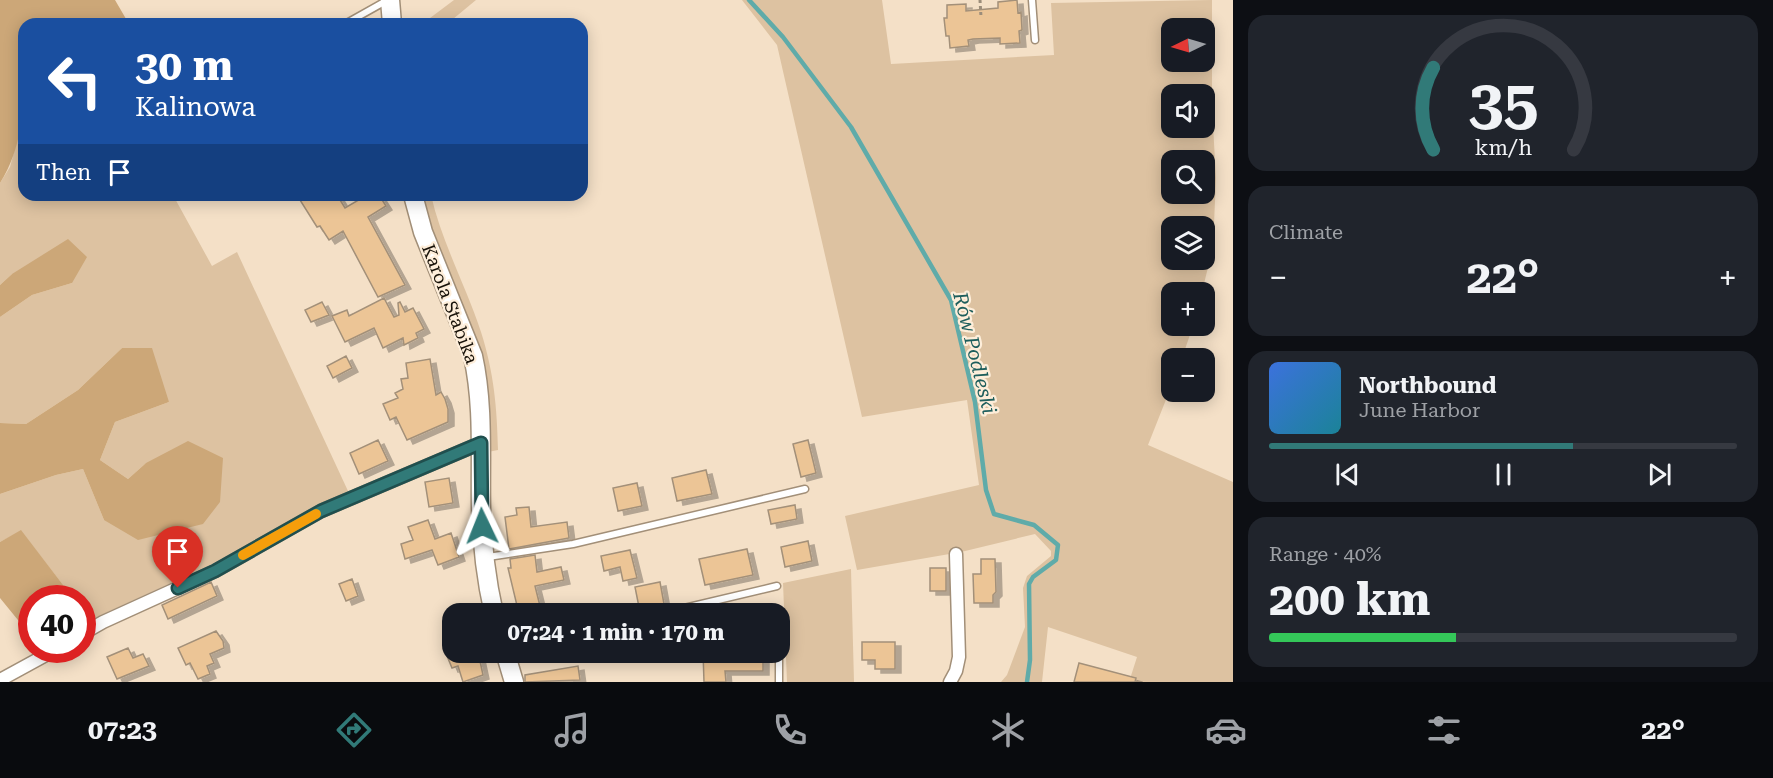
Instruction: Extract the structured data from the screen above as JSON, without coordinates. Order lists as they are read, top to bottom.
{
  "streets": {
    "street": ["Karola Stabika"]
  },
  "water": ["Rów Podleski"],
  "north": "left",
  "page": {
    "map_buttons": ["+", "−"],
    "turn": ["30 m", "Kalinowa"],
    "then": "Then",
    "tile": [
      "Climate",
      ["Range · 40%", "200 km"]
    ],
    "heat": ["−", "22°", "+"],
    "song": ["Northbound", "June Harbor"],
    "limit": "40",
    "trip": "07:24 · 1 min · 170 m",
    "tabs": ["07:23", "22°"],
    "gauge": ["35", "km/h"]
  }
}
